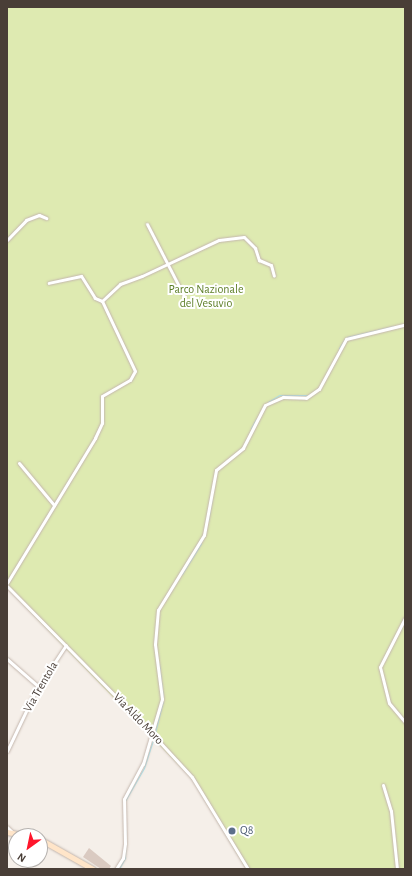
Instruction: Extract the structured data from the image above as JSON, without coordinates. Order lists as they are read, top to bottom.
{
  "streets": {
    "street": ["Via Trentola", "Via Aldo Moro"]
  },
  "crossings": [
    ["Via Trentola", "Via Aldo Moro"]
  ],
  "parks": ["Parco Nazionale del Vesuvio"],
  "places": ["Q8"],
  "north": "bottom left"
}
